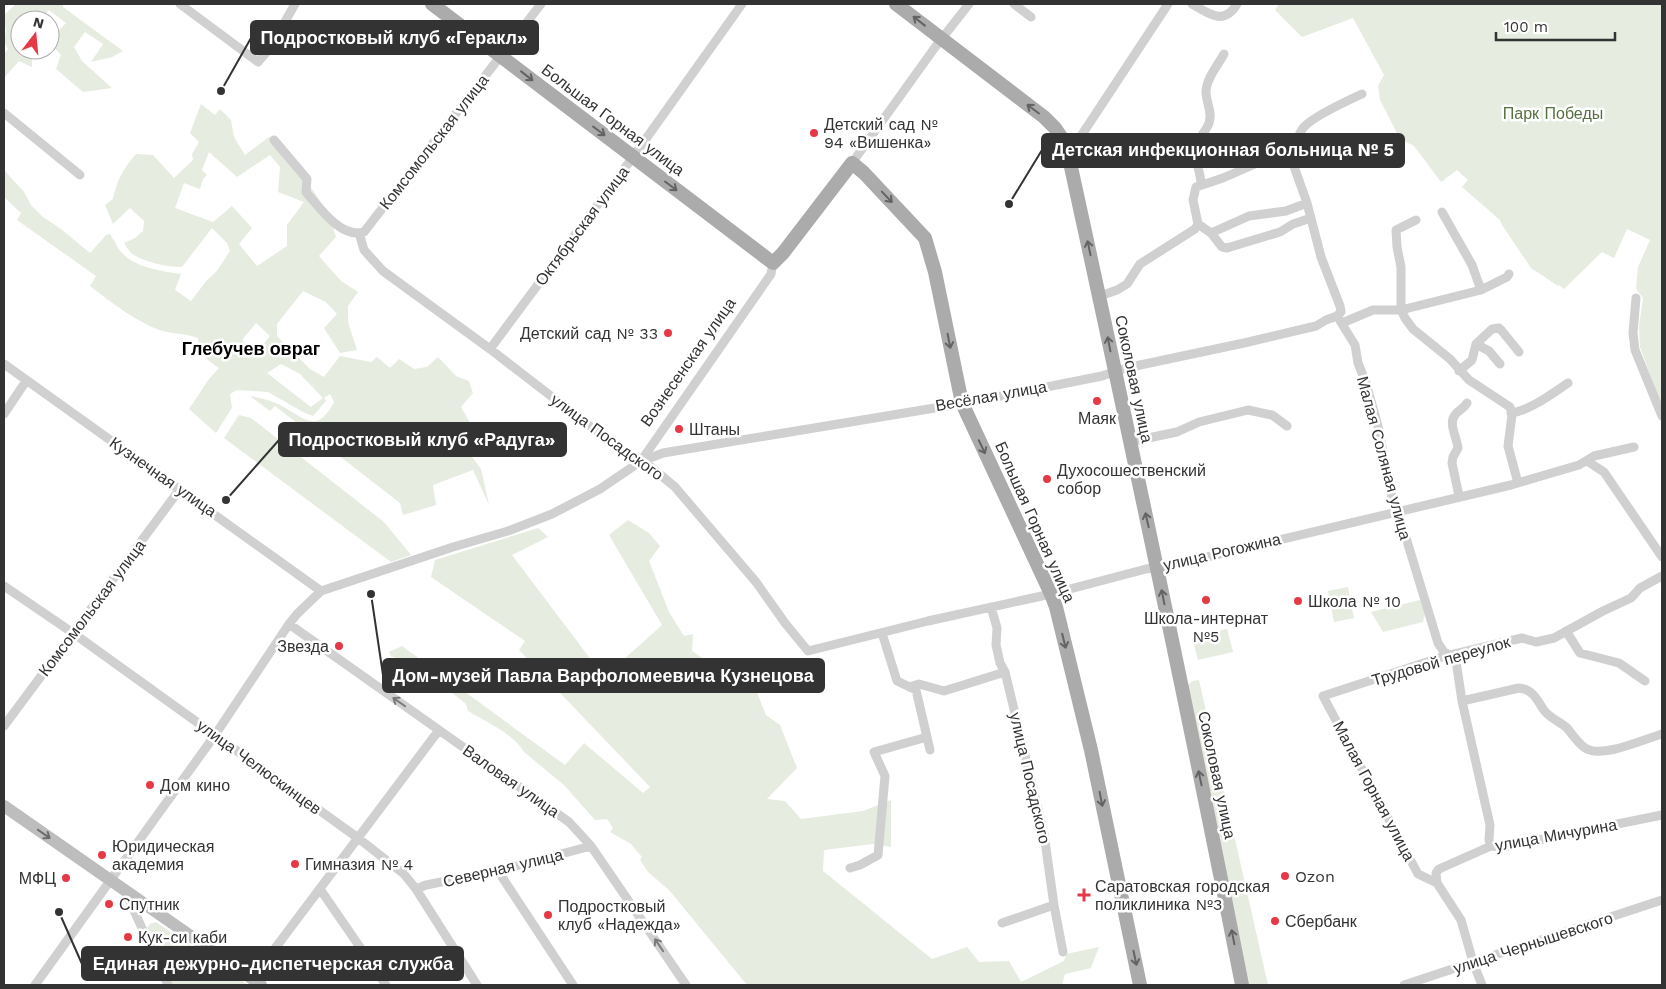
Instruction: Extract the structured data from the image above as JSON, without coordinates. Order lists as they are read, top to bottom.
{
  "streets": {
    "main road": ["Большая Горная улица", "Вознесенская улица", "Соколовая улица"],
    "street": [
      "Комсомольская улица",
      "Октябрьская улица",
      "Весёлая улица",
      "улица Посадского",
      "Малая Соляная улица",
      "Кузнечная улица",
      "улица Рогожина",
      "Трудовой переулок",
      "улица Челюскинцев",
      "Валовая улица",
      "Малая Горная улица",
      "улица Мичурина",
      "Северная улица",
      "улица Чернышевского"
    ]
  },
  "crossings": [
    ["Большая Горная улица", "Комсомольская улица"],
    ["Большая Горная улица", "Октябрьская улица"],
    ["Большая Горная улица", "Вознесенская улица"],
    ["Большая Горная улица", "Весёлая улица"],
    ["Большая Горная улица", "улица Рогожина"],
    ["Комсомольская улица", "улица Посадского"],
    ["Комсомольская улица", "Кузнечная улица"],
    ["Комсомольская улица", "улица Челюскинцев"],
    ["Октябрьская улица", "улица Посадского"],
    ["Вознесенская улица", "Соколовая улица"],
    ["Вознесенская улица", "Весёлая улица"],
    ["Вознесенская улица", "улица Посадского"],
    ["Вознесенская улица", "Кузнечная улица"],
    ["Соколовая улица", "Весёлая улица"],
    ["Соколовая улица", "улица Рогожина"],
    ["Весёлая улица", "улица Посадского"],
    ["Весёлая улица", "Малая Соляная улица"],
    ["улица Посадского", "улица Рогожина"],
    ["Малая Соляная улица", "улица Рогожина"],
    ["Малая Соляная улица", "Трудовой переулок"],
    ["Малая Соляная улица", "улица Мичурина"],
    ["Трудовой переулок", "Малая Горная улица"],
    ["улица Челюскинцев", "Северная улица"],
    ["Валовая улица", "Северная улица"],
    ["Малая Горная улица", "улица Мичурина"],
    ["Малая Горная улица", "улица Чернышевского"]
  ],
  "one_way": ["Большая Горная улица", "Соколовая улица", "Валовая улица"],
  "districts": ["Глебучев овраг"],
  "parks": ["Парк Победы"],
  "places": {
    "other": [
      "Подростковый клуб «Геракл»",
      "Детский сад № 94 «Вишенка»",
      "Детская инфекционная больница № 5",
      "Детский сад № 33",
      "Маяк",
      "Штаны",
      "Духосошественский собор",
      "Подростковый клуб «Радуга»",
      "Дом-музей Павла Варфоломеевича Кузнецова",
      "Школа-интернат №5",
      "Школа № 10",
      "Звезда",
      "Дом кино",
      "Юридическая академия",
      "Гимназия № 4",
      "Ozon",
      "МФЦ",
      "Спутник",
      "Единая дежурно-диспетчерская служба",
      "Подростковый клуб «Надежда»",
      "Сбербанк",
      "Кук-си каби"
    ],
    "health": ["Саратовская городская поликлиника №3"]
  },
  "scale_bar": "100 m",
  "north": "top"
}
